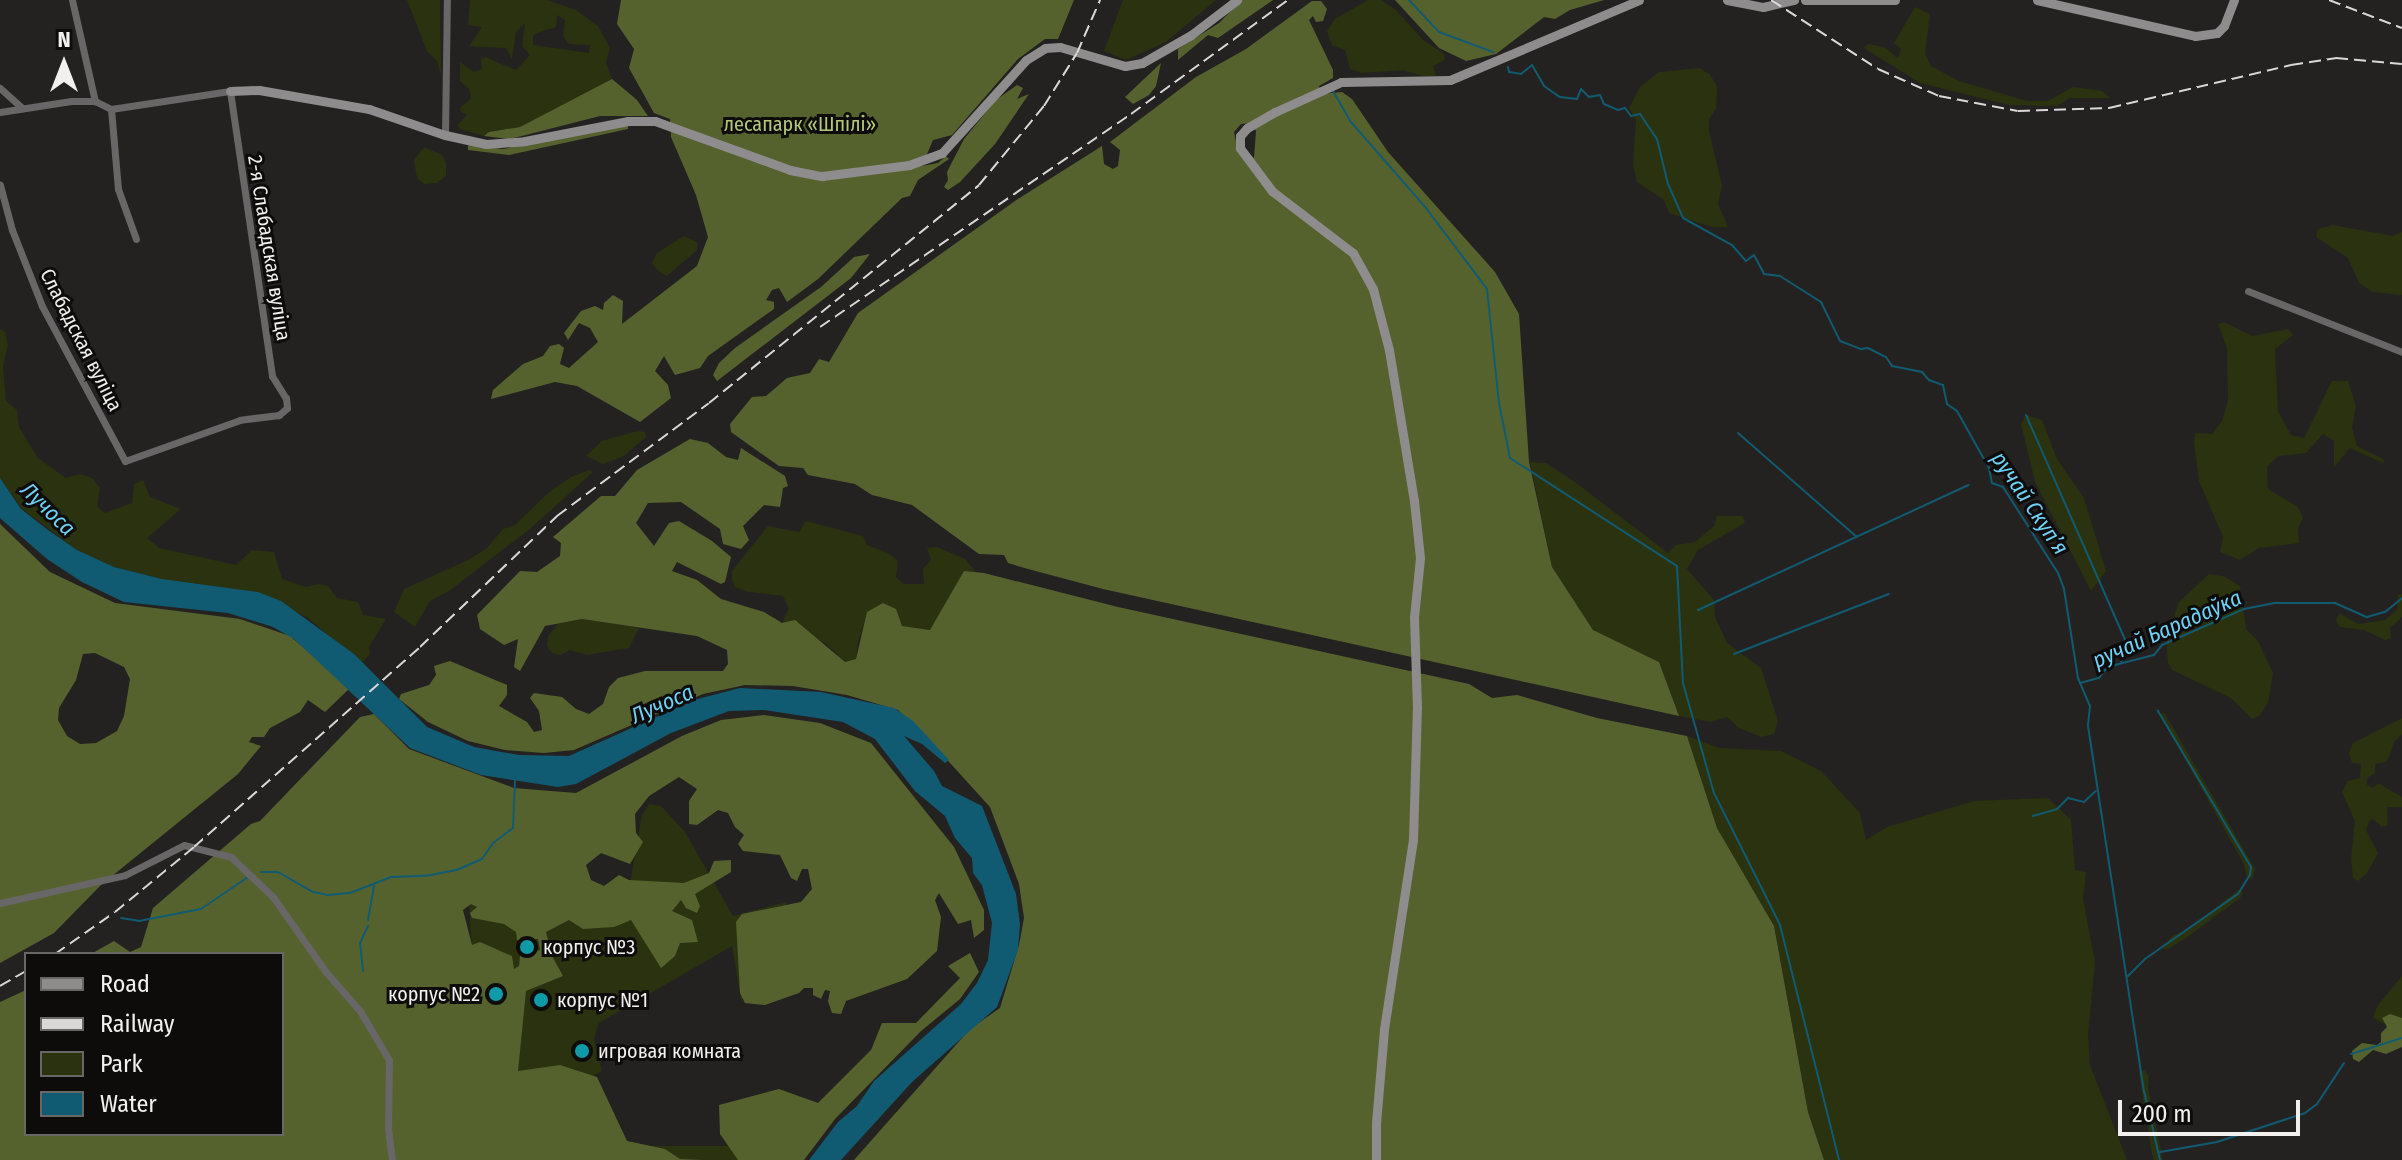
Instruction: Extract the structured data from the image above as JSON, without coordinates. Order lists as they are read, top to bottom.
{
  "streets": {
    "street": ["2-я Слабадская вуліца", "Слабадская вуліца"]
  },
  "crossings": [
    ["2-я Слабадская вуліца", "Слабадская вуліца"]
  ],
  "water": ["ручай Скупʼя", "Лучоса", "ручай Барадаўка"],
  "parks": ["лесапарк «Шпілі»"],
  "places": [
    "корпус №3",
    "корпус №2",
    "корпус №1",
    "игровая комната"
  ],
  "legend": [
    "Road",
    "Railway",
    "Park",
    "Water"
  ],
  "scale_bar": "200 m",
  "north": "top"
}
